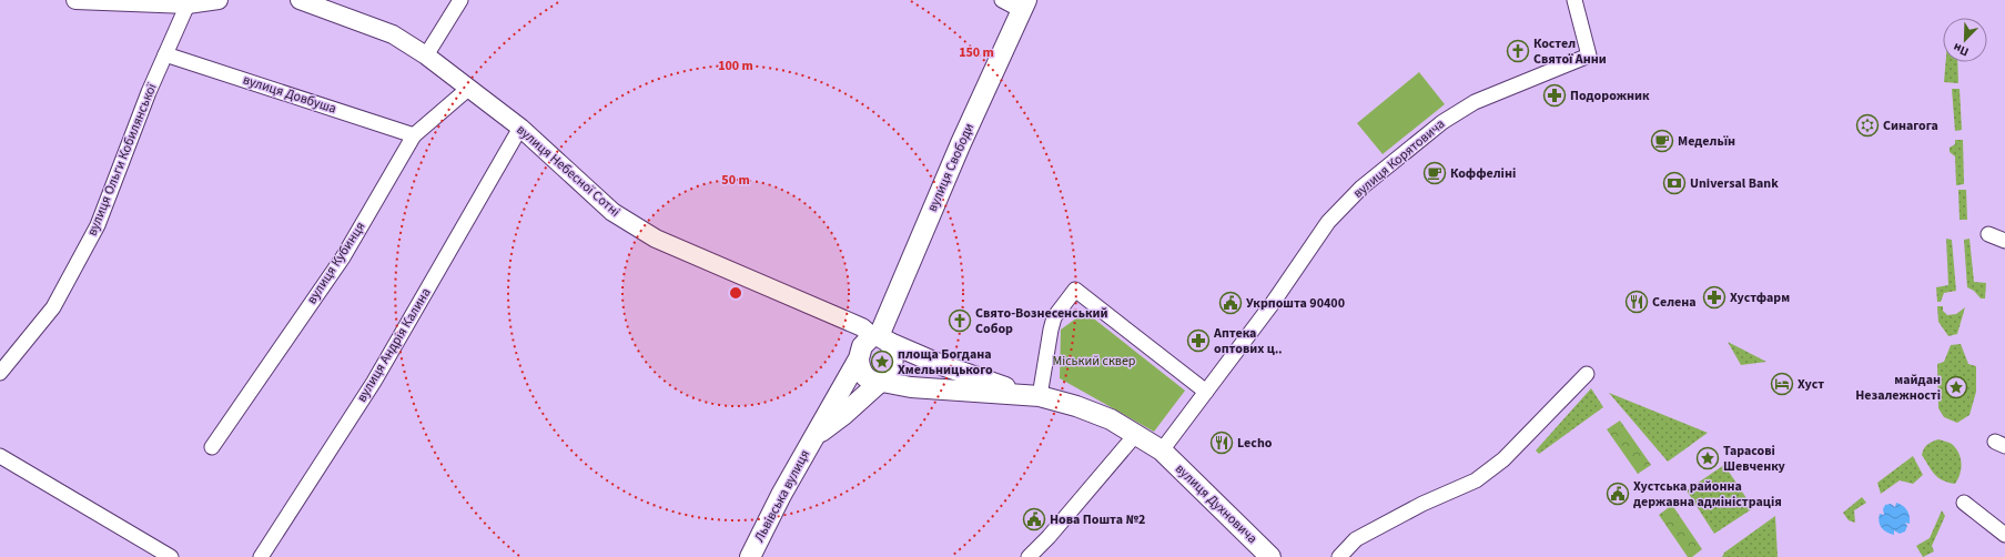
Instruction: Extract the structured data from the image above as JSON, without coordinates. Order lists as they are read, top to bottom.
{
  "streets": {
    "main road": ["вулиця Свободи", "Львівська вулиця", "вулиця Духновича"],
    "street": [
      "вулиця Довбуша",
      "вулиця Корятовича",
      "вулиця Ольги Кобилянської",
      "вулиця Небесної Сотні",
      "вулиця Кубинця",
      "вулиця Андрія Калина"
    ]
  },
  "crossings": [
    ["вулиця Довбуша", "вулиця Ольги Кобилянської"],
    ["вулиця Довбуша", "вулиця Кубинця"],
    ["вулиця Корятовича", "вулиця Духновича"],
    ["вулиця Свободи", "вулиця Небесної Сотні"],
    ["вулиця Свободи", "Львівська вулиця"],
    ["вулиця Небесної Сотні", "вулиця Кубинця"],
    ["вулиця Небесної Сотні", "вулиця Андрія Калина"],
    ["вулиця Небесної Сотні", "Львівська вулиця"]
  ],
  "parks": ["Міський сквер"],
  "places": {
    "church": ["Костел Святої Анни", "Свято-Вознесенський Собор"],
    "pharmacy": ["Подорожник", "Хустфарм", "Аптека оптових ц‥"],
    "synagogue": ["Синагога"],
    "cafe": ["Медельїн", "Коффеліні"],
    "bank": ["Universal Bank"],
    "restaurant": ["Селена", "Lecho"],
    "public building": ["Укрпошта 90400", "Хустська районна державна адміністрація", "Нова Пошта №2"],
    "place": ["площа Богдана Хмельницького", "майдан Незалежності", "Тарасові Шевченку"],
    "hotel": ["Хуст"]
  },
  "north": "bottom left",
  "rings": ["150 m", "100 m", "50 m"]
}
